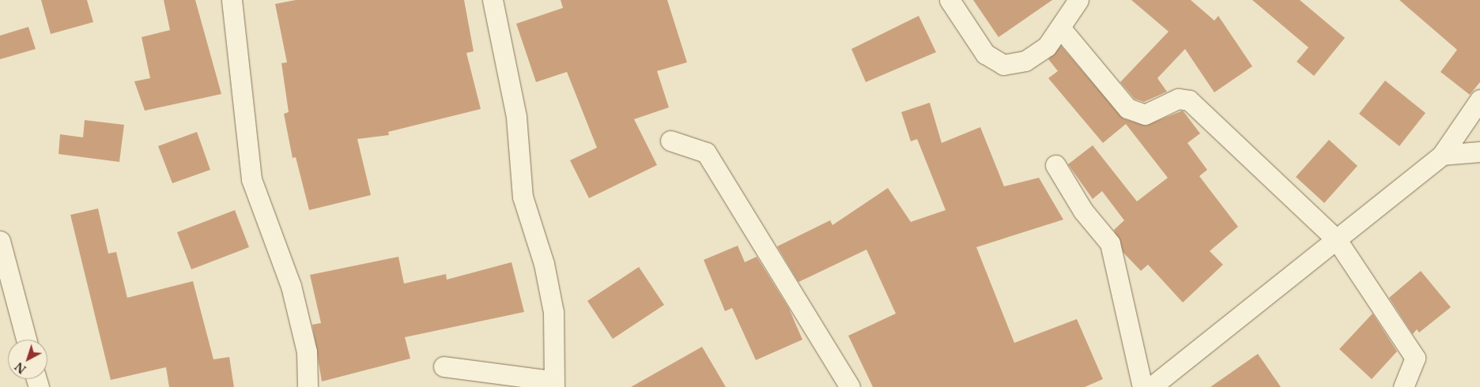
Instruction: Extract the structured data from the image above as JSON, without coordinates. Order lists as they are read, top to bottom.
{
  "north": "bottom left"
}
